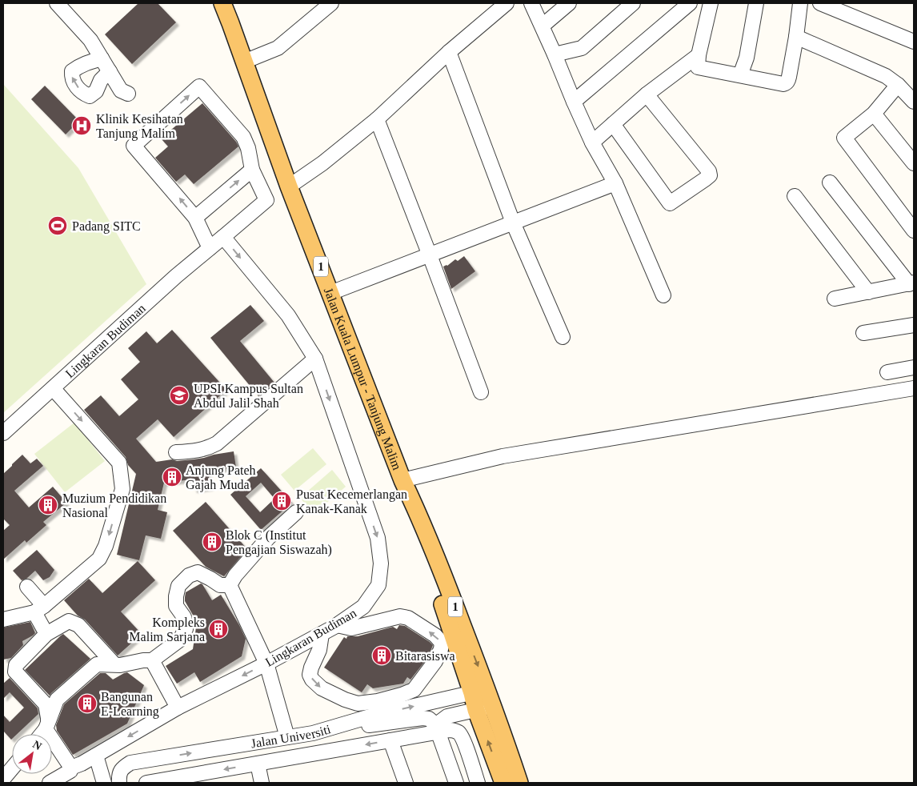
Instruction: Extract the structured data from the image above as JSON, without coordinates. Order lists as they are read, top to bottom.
{
  "streets": {
    "main road": ["1", "Jalan Kuala Lumpur - Tanjung Malim"],
    "street": ["Lingkaran Budiman", "Jalan Universiti"]
  },
  "crossings": [
    ["1", "Jalan Kuala Lumpur - Tanjung Malim"],
    ["Lingkaran Budiman", "Jalan Universiti"],
    ["Jalan Kuala Lumpur - Tanjung Malim", "Jalan Universiti"]
  ],
  "places": {
    "hospital": ["Klinik Kesihatan Tanjung Malim"],
    "sports": ["Padang SITC"],
    "school or university": ["UPSI Kampus Sultan Abdul Jalil Shah"],
    "building": [
      "Anjung Pateh Gajah Muda",
      "Pusat Kecemerlangan Kanak-Kanak",
      "Muzium Pendidikan Nasional",
      "Blok C (Institut Pengajian Siswazah)",
      "Kompleks Malim Sarjana",
      "Bitarasiswa",
      "Bangunan E-Learning"
    ]
  },
  "north": "top right"
}
